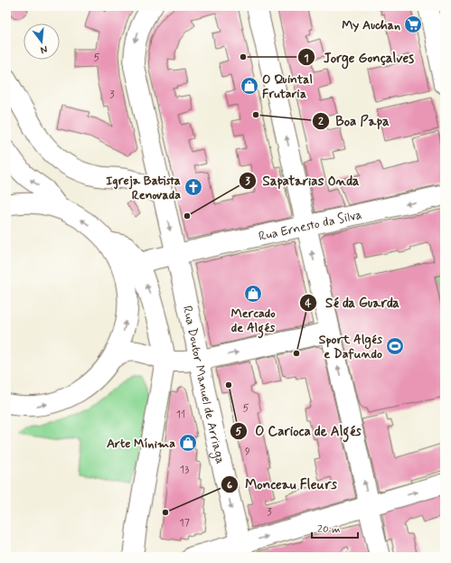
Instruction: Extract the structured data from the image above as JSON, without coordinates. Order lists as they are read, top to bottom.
{
  "streets": {
    "street": ["Rua Ernesto da Silva", "Rua Doutor Manuel de Arriaga"]
  },
  "crossings": [
    ["Rua Ernesto da Silva", "Rua Doutor Manuel de Arriaga"]
  ],
  "one_way": ["Rua Ernesto da Silva"],
  "places": {
    "supermarket": ["My Auchan"],
    "other": [
      "Jorge Gonçalves",
      "Boa Papa",
      "Sapatarias Onda",
      "Sé da Guarda",
      "O Carioca de Algés",
      "Monceau Fleurs"
    ],
    "shop": ["O Quintal Frutaria", "Mercado de Algés", "Arte Mínima"],
    "church": ["Igreja Batista Renovada"],
    "sports": ["Sport Algés e Dafundo"]
  },
  "house_numbers": [
    "5",
    "3",
    "5",
    "11",
    "9",
    "13",
    "3",
    "17"
  ],
  "scale_bar": "20 m",
  "north": "bottom"
}
